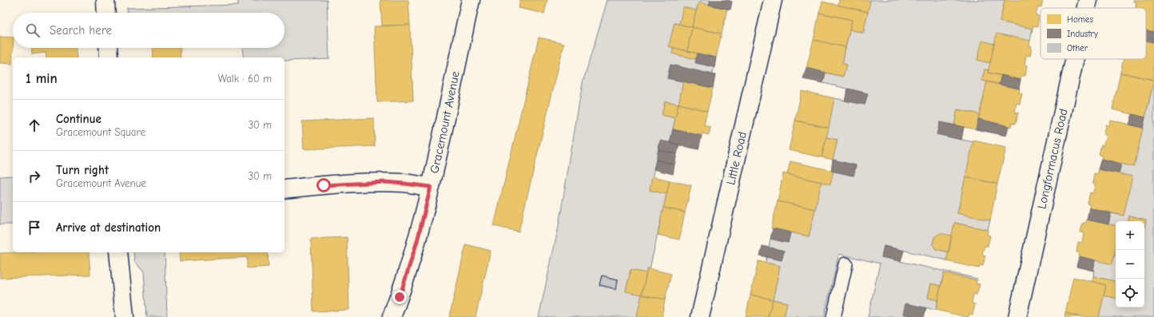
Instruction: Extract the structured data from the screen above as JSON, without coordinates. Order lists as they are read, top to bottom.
{
  "streets": {
    "street": ["Gracemount Avenue", "Little Road", "Longformacus Road"]
  },
  "legend": ["Homes", "Industry", "Other"],
  "page": {
    "search": "Search here",
    "heading": ["1 min", "Walk · 60 m"],
    "list": [
      ["Continue", "Gracemount Square", "30 m"],
      ["Turn right", "Gracemount Avenue", "30 m"],
      "Arrive at destination"
    ],
    "map_buttons": ["+", "−"]
  }
}
